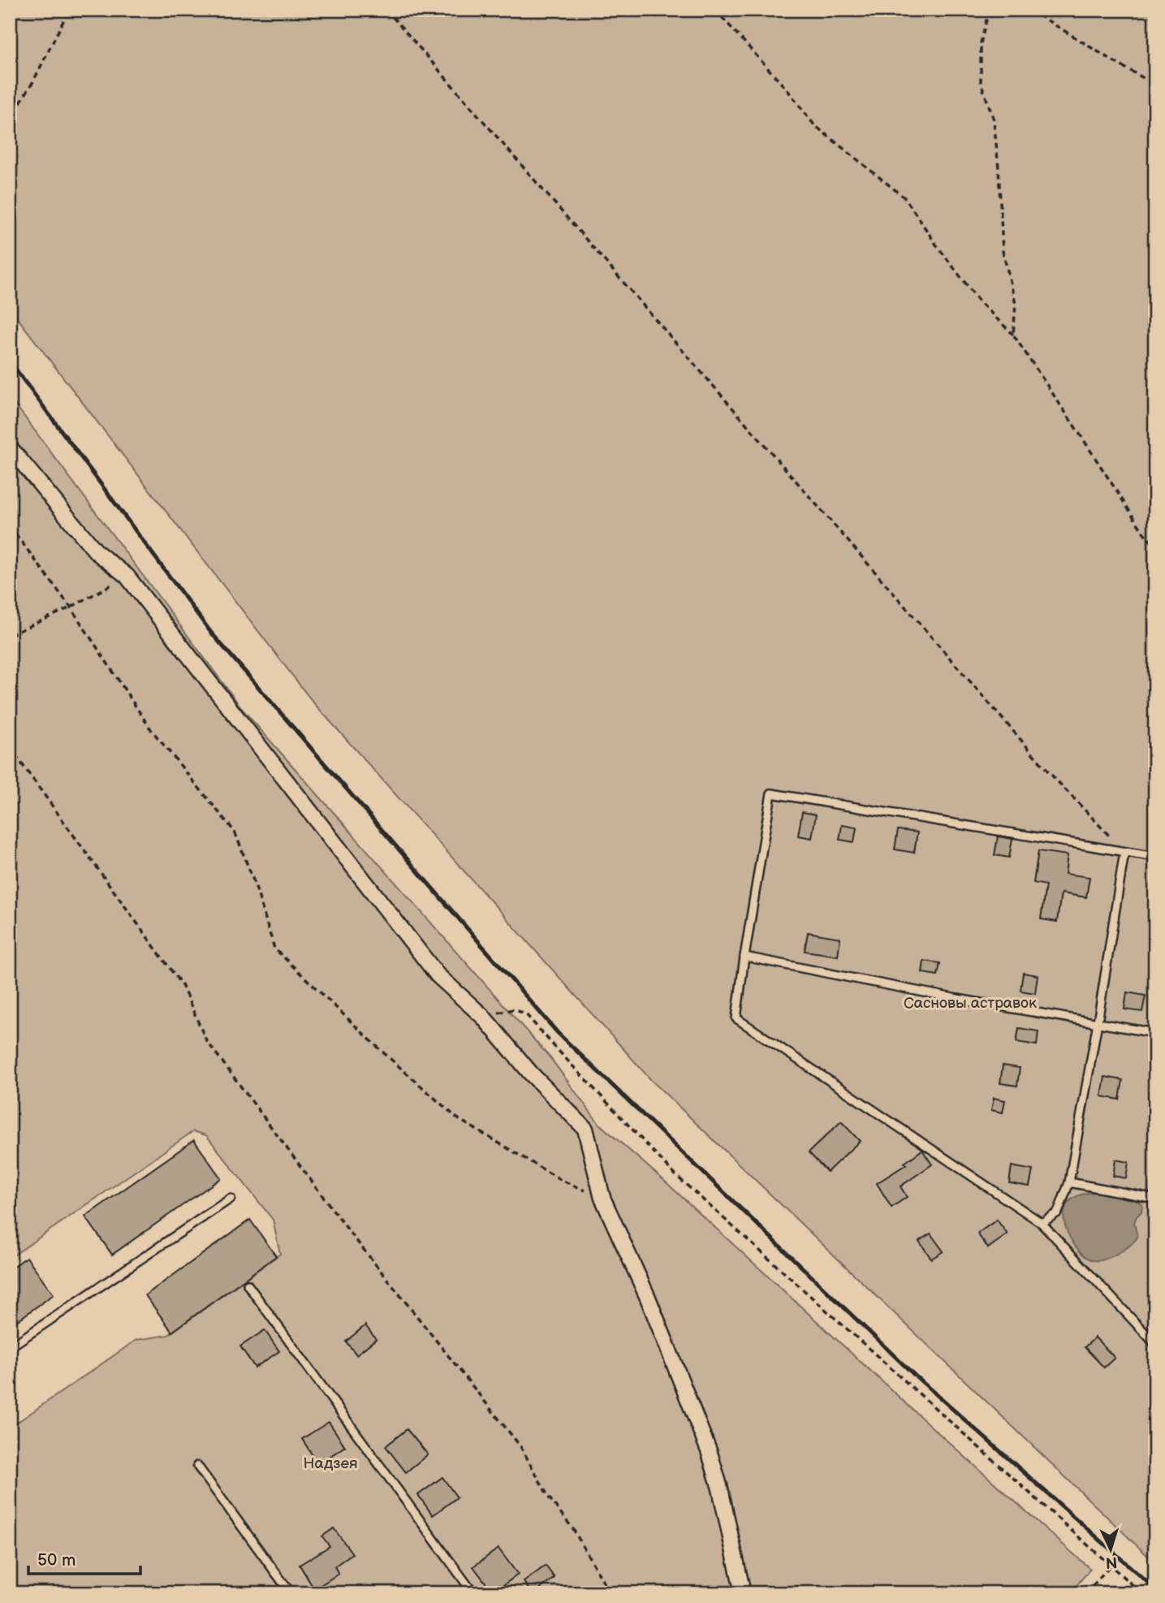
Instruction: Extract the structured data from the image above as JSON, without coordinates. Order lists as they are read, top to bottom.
{
  "parks": ["Сасновы астравок", "Надзея"],
  "scale_bar": "50 m",
  "north": "bottom"
}
